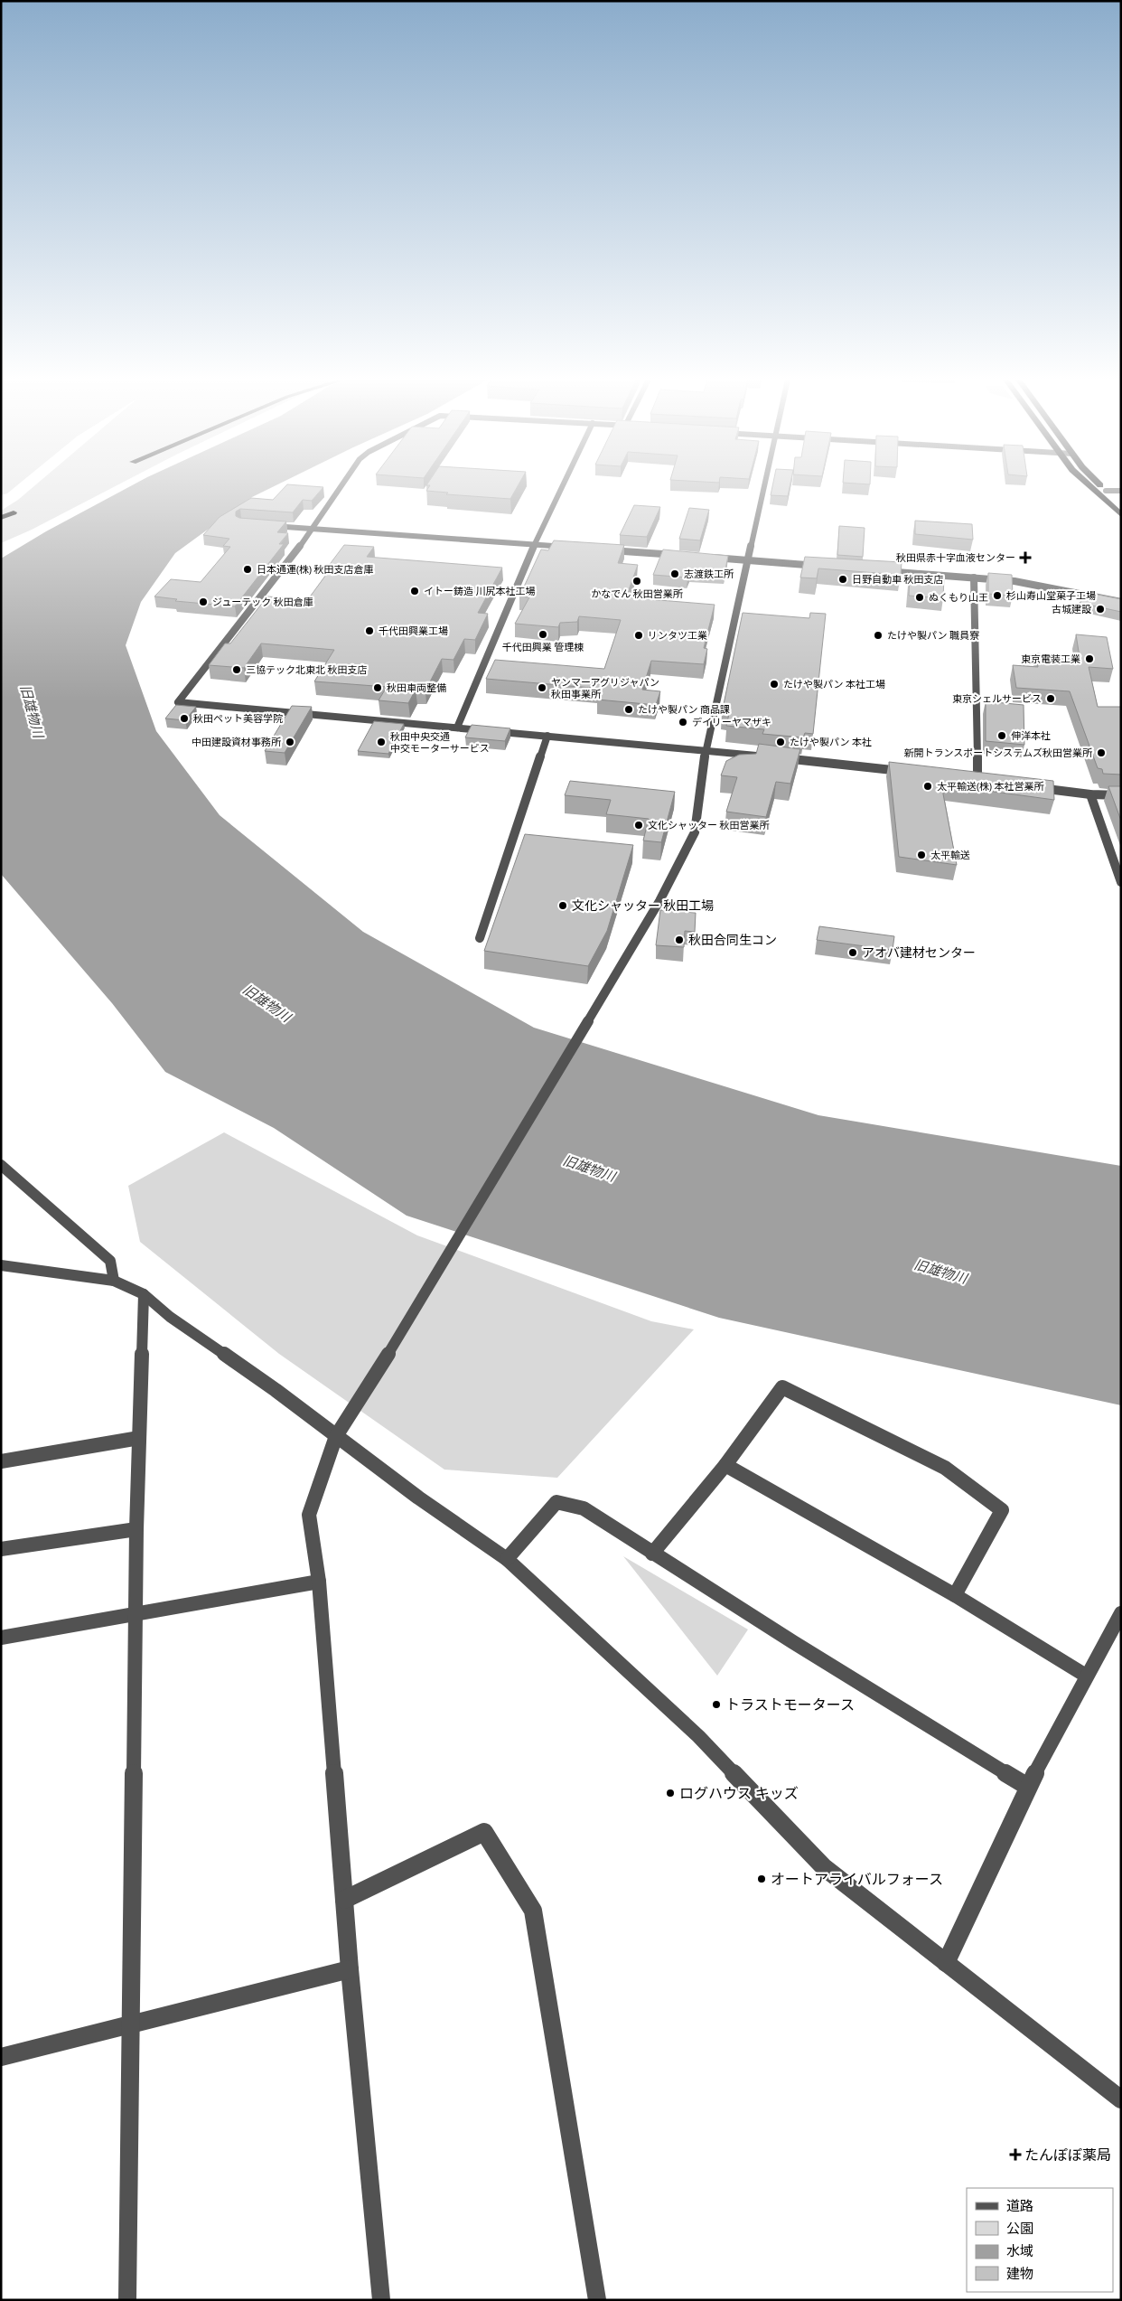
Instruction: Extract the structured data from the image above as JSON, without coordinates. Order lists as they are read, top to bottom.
{
  "water": ["旧雄物川"],
  "places": {
    "health": ["秋田県赤十字血液センター", "たんぽぽ薬局"],
    "other": [
      "日本通運(株) 秋田支店倉庫",
      "志渡鉄工所",
      "日野自動車 秋田支店",
      "かなでん 秋田営業所",
      "イトー鋳造 川尻本社工場",
      "杉山寿山堂菓子工場",
      "ぬくもり山王",
      "ジューテック 秋田倉庫",
      "古城建設",
      "千代田興業工場",
      "千代田興業 管理棟",
      "リンタツ工業",
      "たけや製パン 職員寮",
      "東京電装工業",
      "三協テック北東北 秋田支店",
      "たけや製パン 本社工場",
      "秋田車両整備",
      "ヤンマーアグリジャパン 秋田事業所",
      "東京シェルサービス",
      "たけや製パン 商品課",
      "秋田ペット美容学院",
      "デイリーヤマザキ",
      "伸洋本社",
      "中田建設資材事務所",
      "秋田中央交通 中交モーターサービス",
      "たけや製パン 本社",
      "新開トランスポートシステムズ秋田営業所",
      "太平輸送(株) 本社営業所",
      "文化シャッター 秋田営業所",
      "太平輸送",
      "文化シャッター 秋田工場",
      "秋田合同生コン",
      "アオバ建材センター",
      "トラストモータース",
      "ログハウス キッズ",
      "オートアライバルフォース"
    ]
  },
  "legend": [
    "道路",
    "公園",
    "水域",
    "建物"
  ]
}
